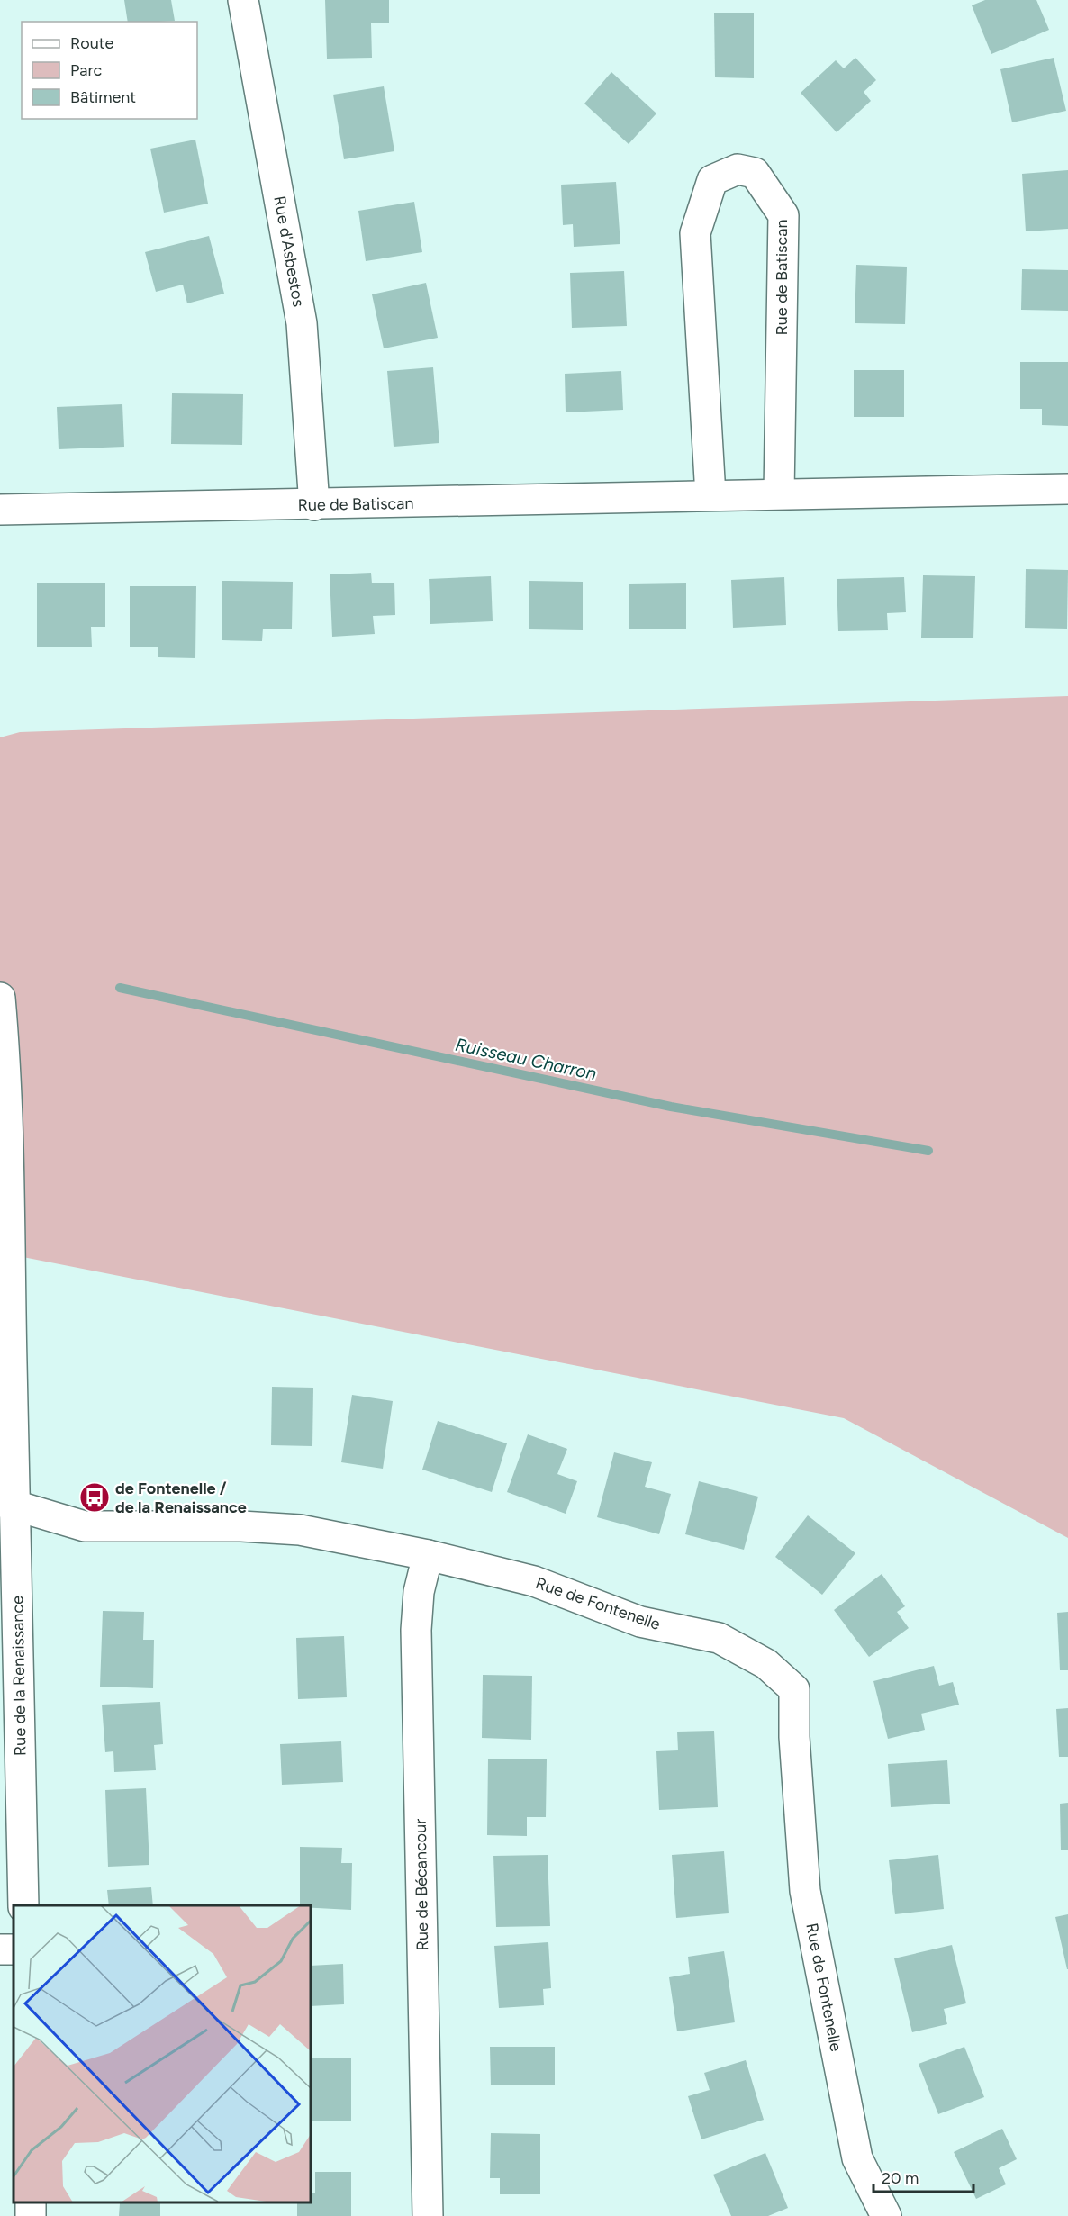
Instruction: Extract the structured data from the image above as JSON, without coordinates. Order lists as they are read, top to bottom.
{
  "streets": {
    "street": [
      "Rue d'Asbestos",
      "Rue de Batiscan",
      "Rue de Fontenelle",
      "Rue de la Renaissance",
      "Rue de Bécancour"
    ]
  },
  "crossings": [
    ["Rue d'Asbestos", "Rue de Batiscan"],
    ["Rue de Fontenelle", "Rue de la Renaissance"],
    ["Rue de Fontenelle", "Rue de Bécancour"]
  ],
  "water": ["Ruisseau Charron"],
  "places": {
    "bus stop": ["de Fontenelle / de la Renaissance"]
  },
  "legend": ["Route", "Parc", "Bâtiment"],
  "scale_bar": "20 m"
}
